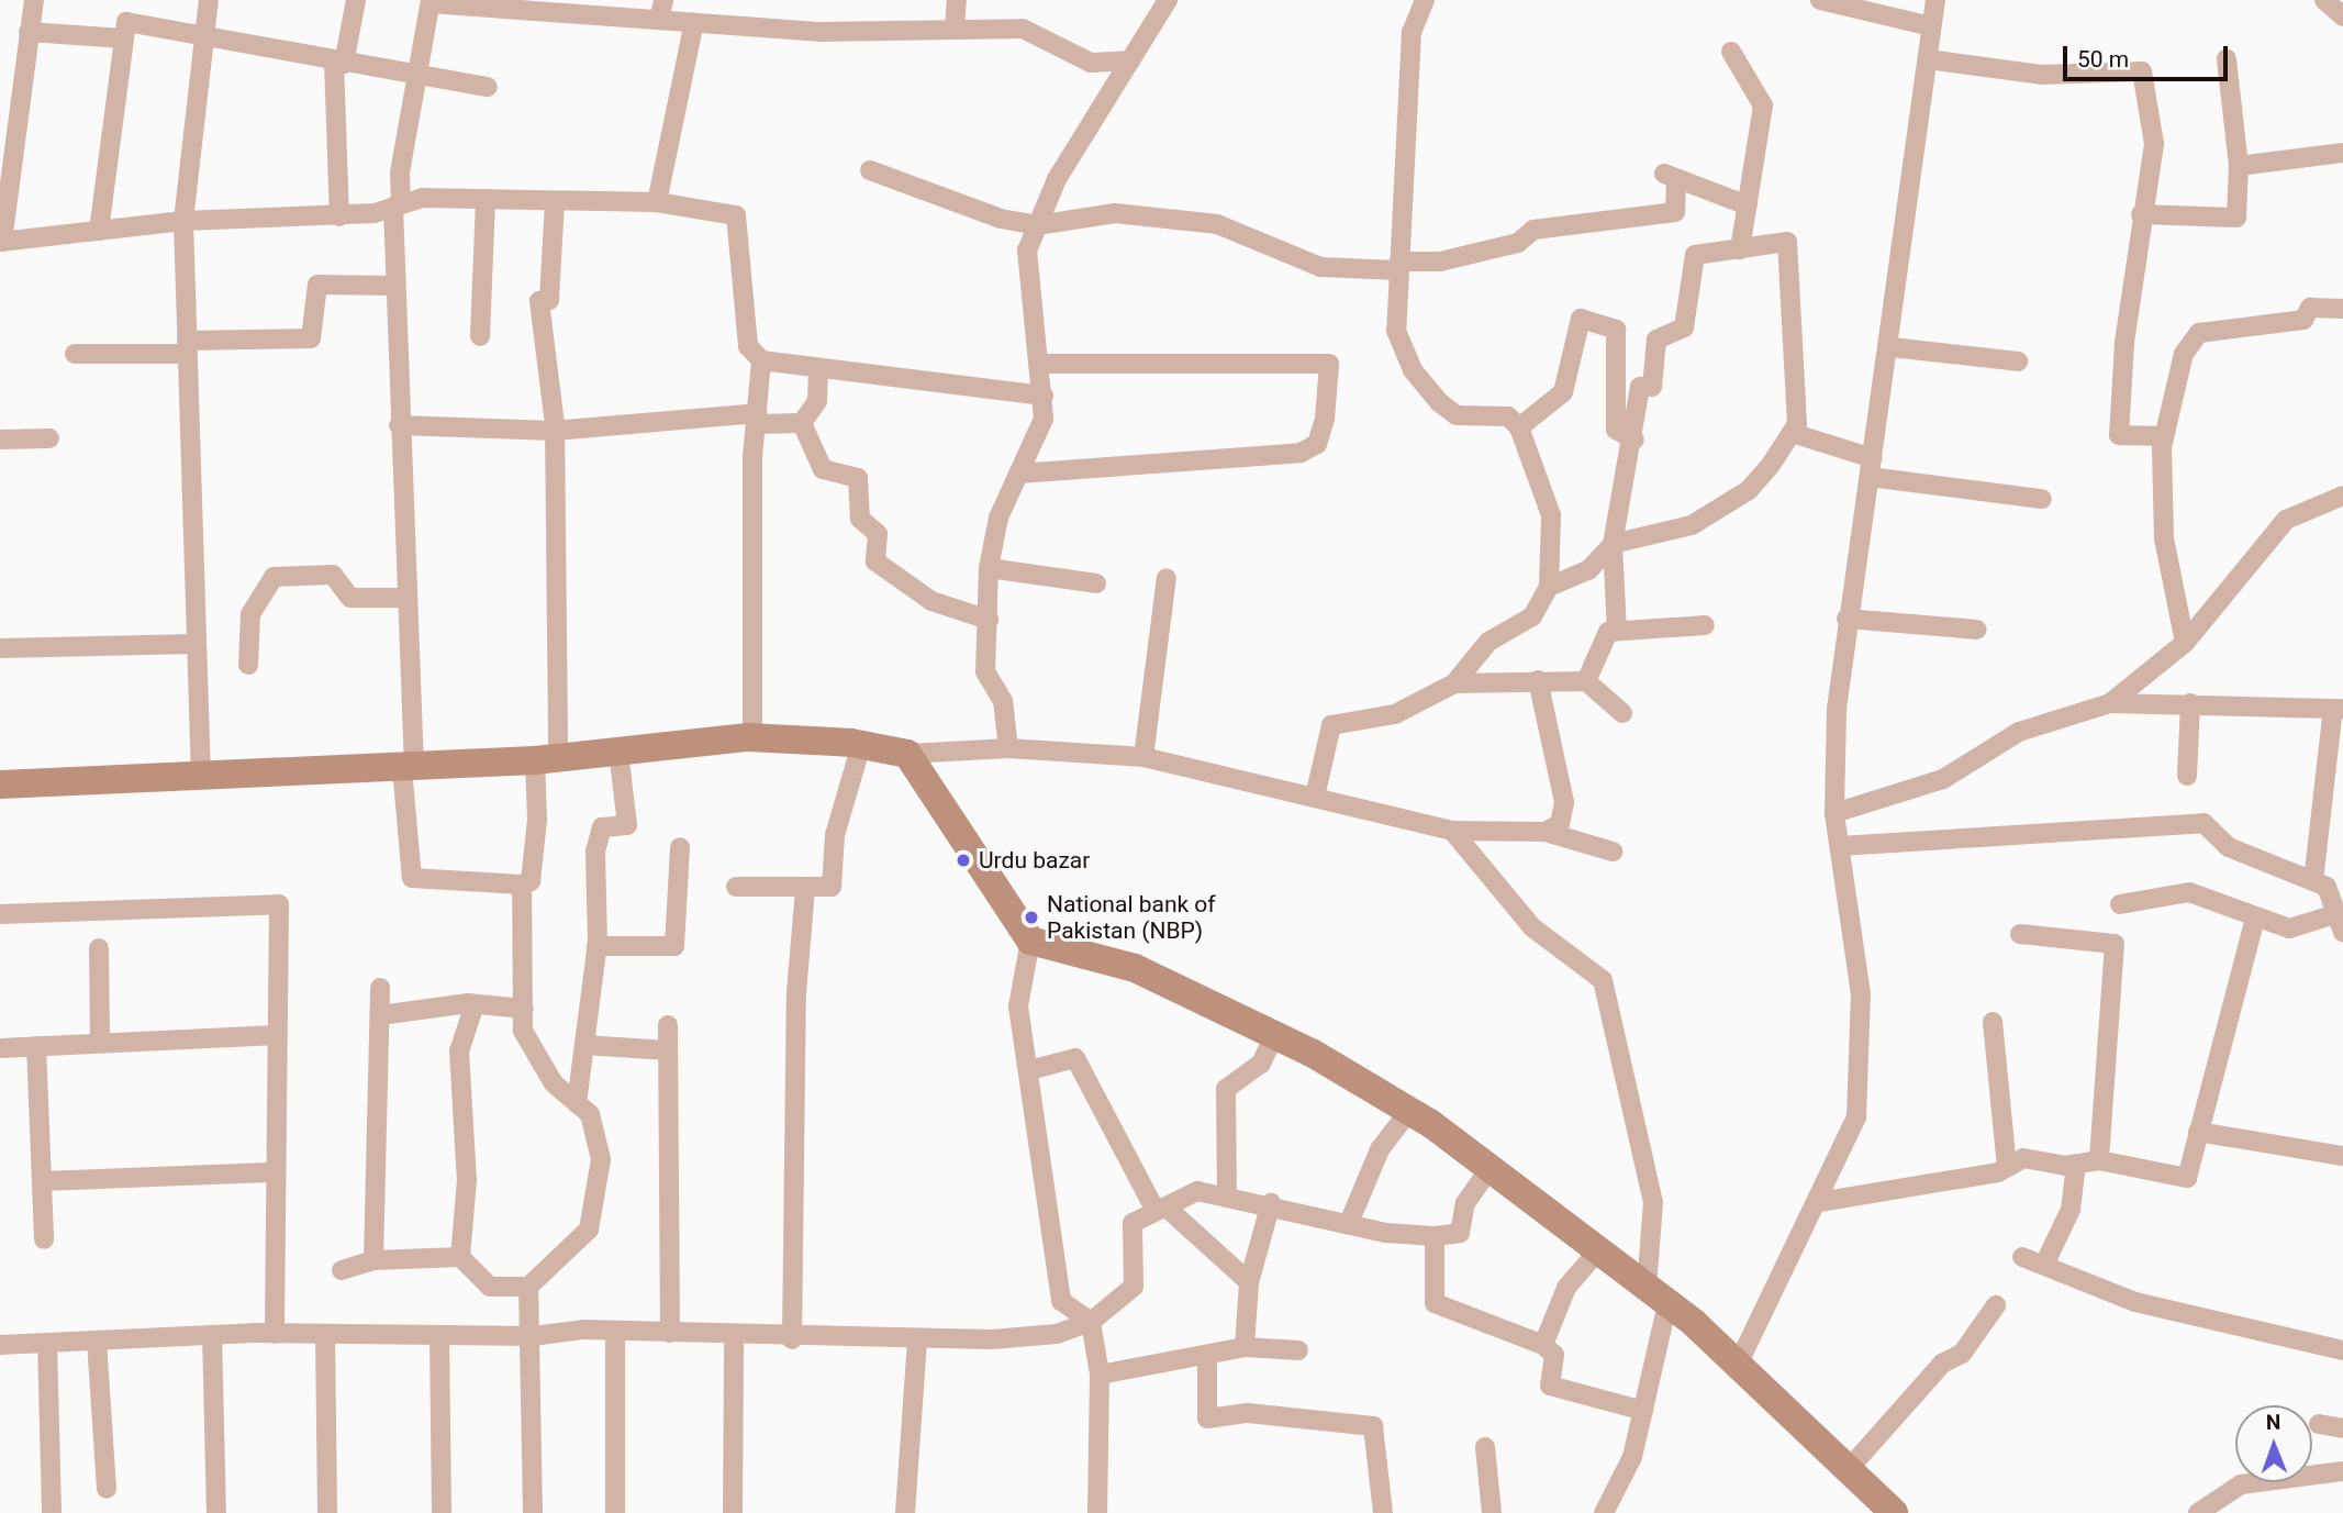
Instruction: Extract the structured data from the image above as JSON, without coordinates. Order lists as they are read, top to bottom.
{
  "places": ["Urdu bazar", "National bank of Pakistan (NBP)"],
  "scale_bar": "50 m",
  "north": "top"
}
